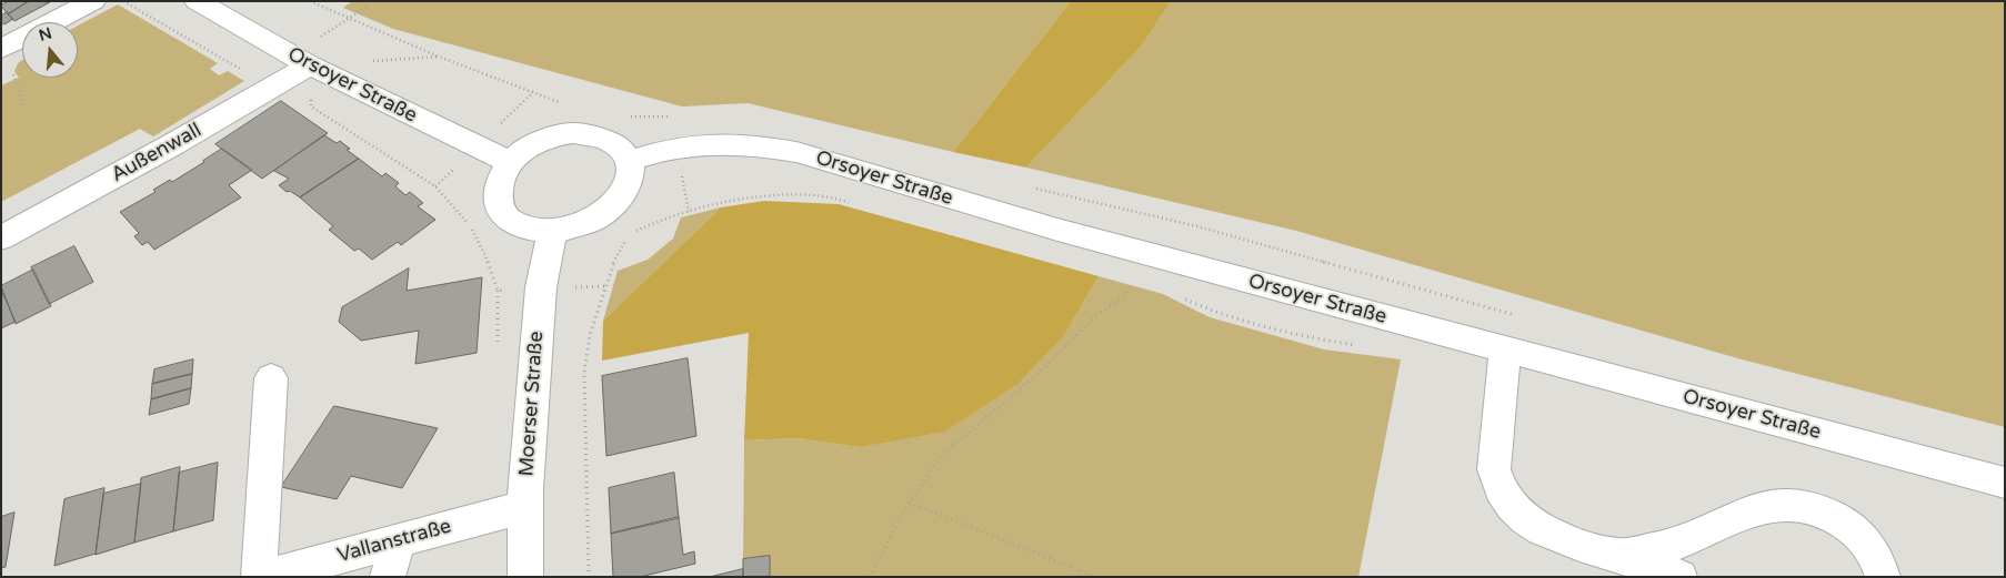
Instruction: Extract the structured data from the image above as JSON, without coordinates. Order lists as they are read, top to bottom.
{
  "streets": {
    "street": [
      "Orsoyer Straße",
      "Außenwall",
      "Moerser Straße",
      "Vallanstraße"
    ]
  },
  "crossings": [
    ["Orsoyer Straße", "Außenwall"],
    ["Orsoyer Straße", "Moerser Straße"],
    ["Moerser Straße", "Vallanstraße"]
  ],
  "north": "top"
}
